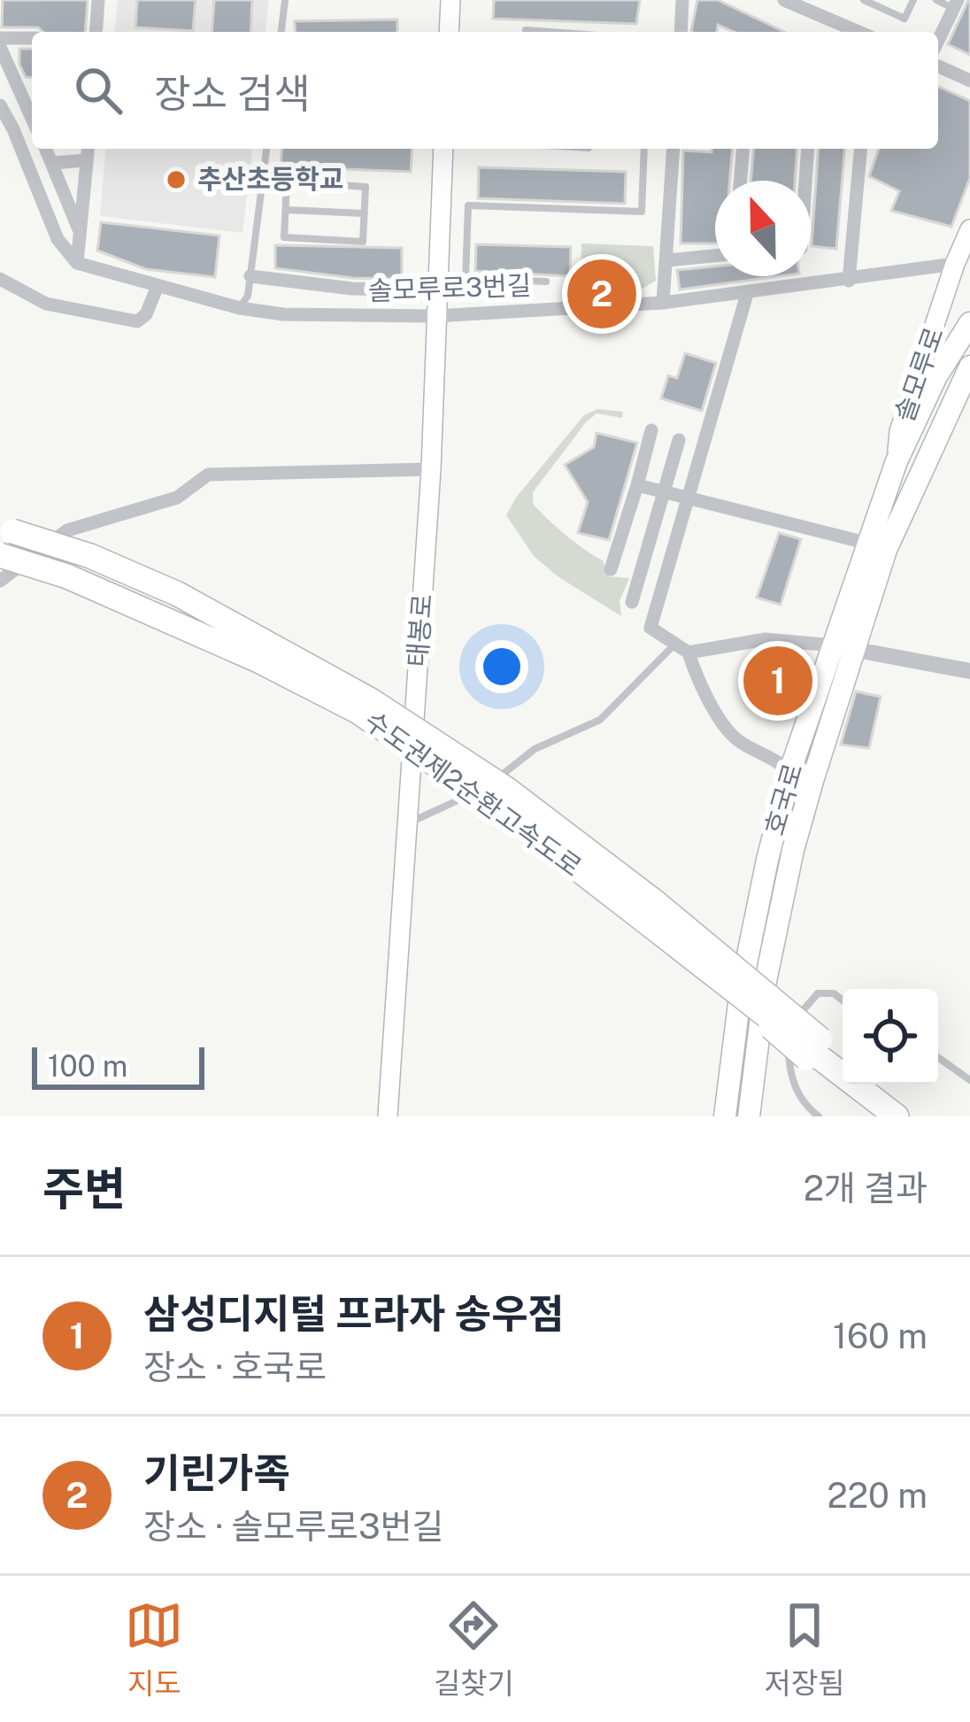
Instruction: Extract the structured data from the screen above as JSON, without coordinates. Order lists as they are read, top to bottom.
{
  "streets": {
    "highway": ["수도권제2순환고속도로"],
    "main road": ["솔모루로", "태봉로", "호국로"],
    "street": ["솔모루로3번길"]
  },
  "crossings": [
    ["솔모루로3번길", "솔모루로"],
    ["솔모루로3번길", "태봉로"],
    ["솔모루로", "호국로"]
  ],
  "places": ["추산초등학교"],
  "scale_bar": "100 m",
  "north": "top",
  "page": {
    "search": "장소 검색",
    "pins": ["2", "1"],
    "scale": "100 m",
    "heading": ["주변", "2개 결과"],
    "list": [
      {
        "mark": "1",
        "name": "삼성디지털 프라자 송우점",
        "note": "장소 · 호국로",
        "value": "160 m"
      },
      {
        "mark": "2",
        "name": "기린가족",
        "note": "장소 · 솔모루로3번길",
        "value": "220 m"
      }
    ],
    "nav": ["지도", "길찾기", "저장됨"]
  }
}
